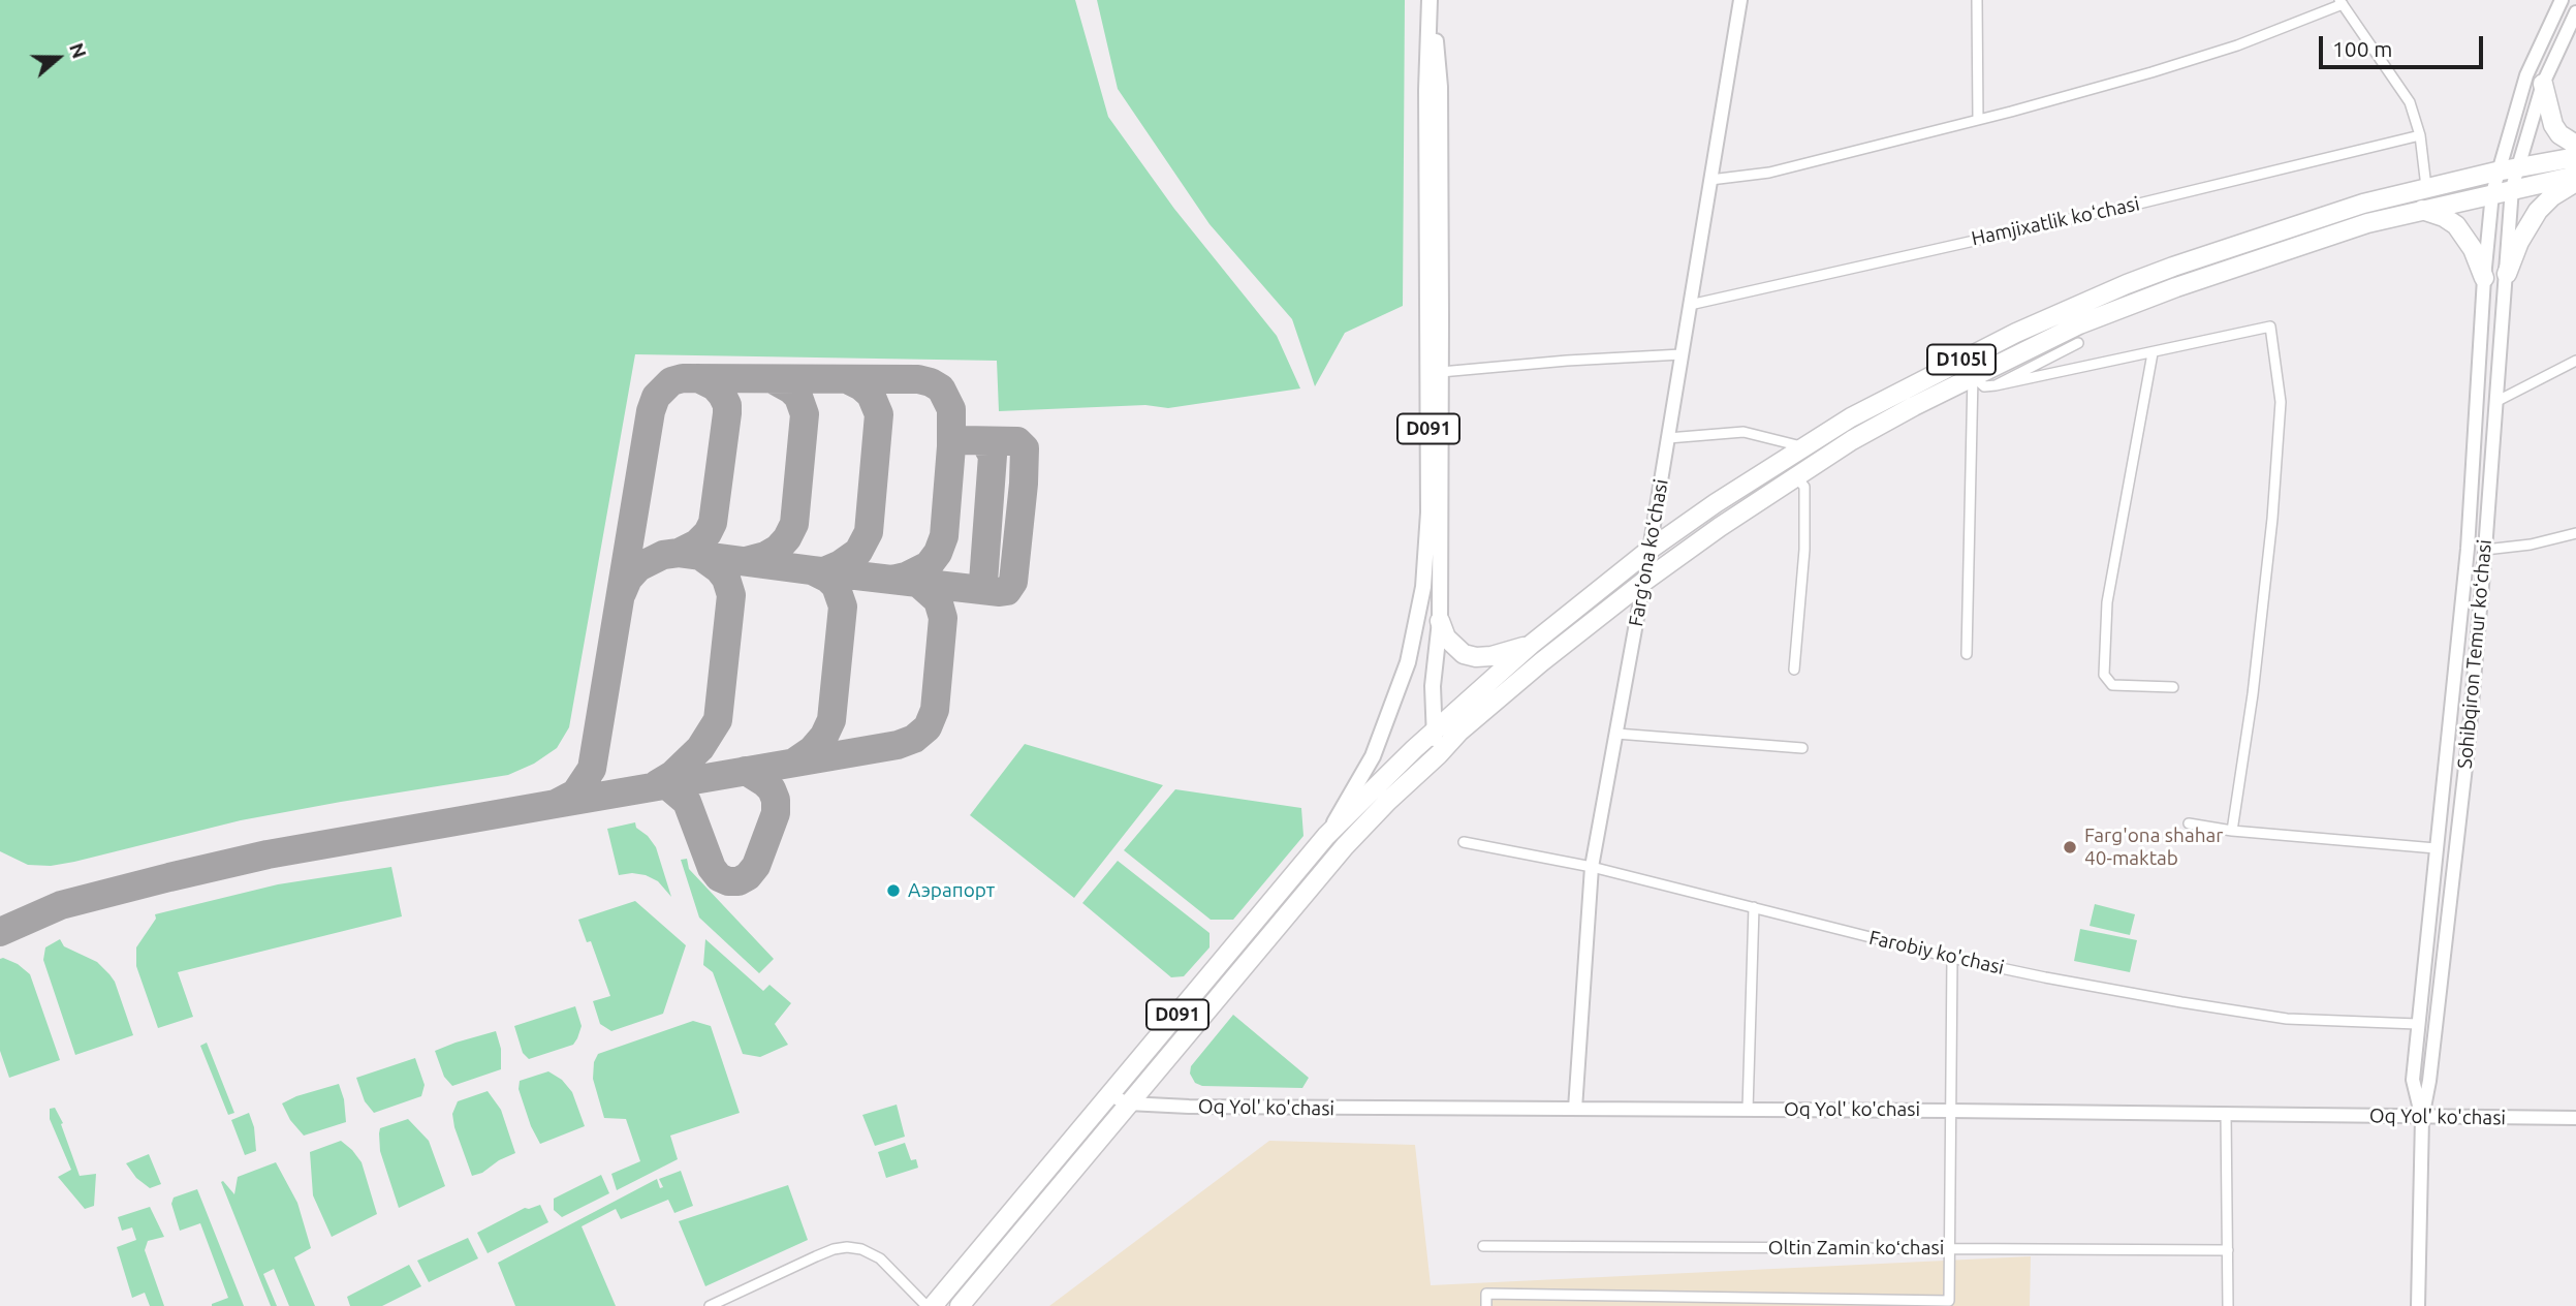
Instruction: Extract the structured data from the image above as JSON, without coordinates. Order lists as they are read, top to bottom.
{
  "streets": {
    "highway": ["D105l", "D091"],
    "street": [
      "Hamjixatlik koʻchasi",
      "Fargʻona koʻchasi",
      "Sohibqiron Temur koʻchasi",
      "Farobiy ko'chasi",
      "Oq Yol' ko'chasi",
      "Oltin Zamin koʻchasi"
    ]
  },
  "crossings": [
    ["Hamjixatlik koʻchasi", "Fargʻona koʻchasi"],
    ["D105l", "D091"],
    ["D105l", "Fargʻona koʻchasi"],
    ["D105l", "Sohibqiron Temur koʻchasi"],
    ["D091", "Oq Yol' ko'chasi"],
    ["Fargʻona koʻchasi", "Farobiy ko'chasi"],
    ["Fargʻona koʻchasi", "Oq Yol' ko'chasi"],
    ["Sohibqiron Temur koʻchasi", "Farobiy ko'chasi"],
    ["Sohibqiron Temur koʻchasi", "Oq Yol' ko'chasi"]
  ],
  "places": ["Farg'ona shahar 40-maktab", "Аэрапорт"],
  "scale_bar": "100 m",
  "north": "right"
}
